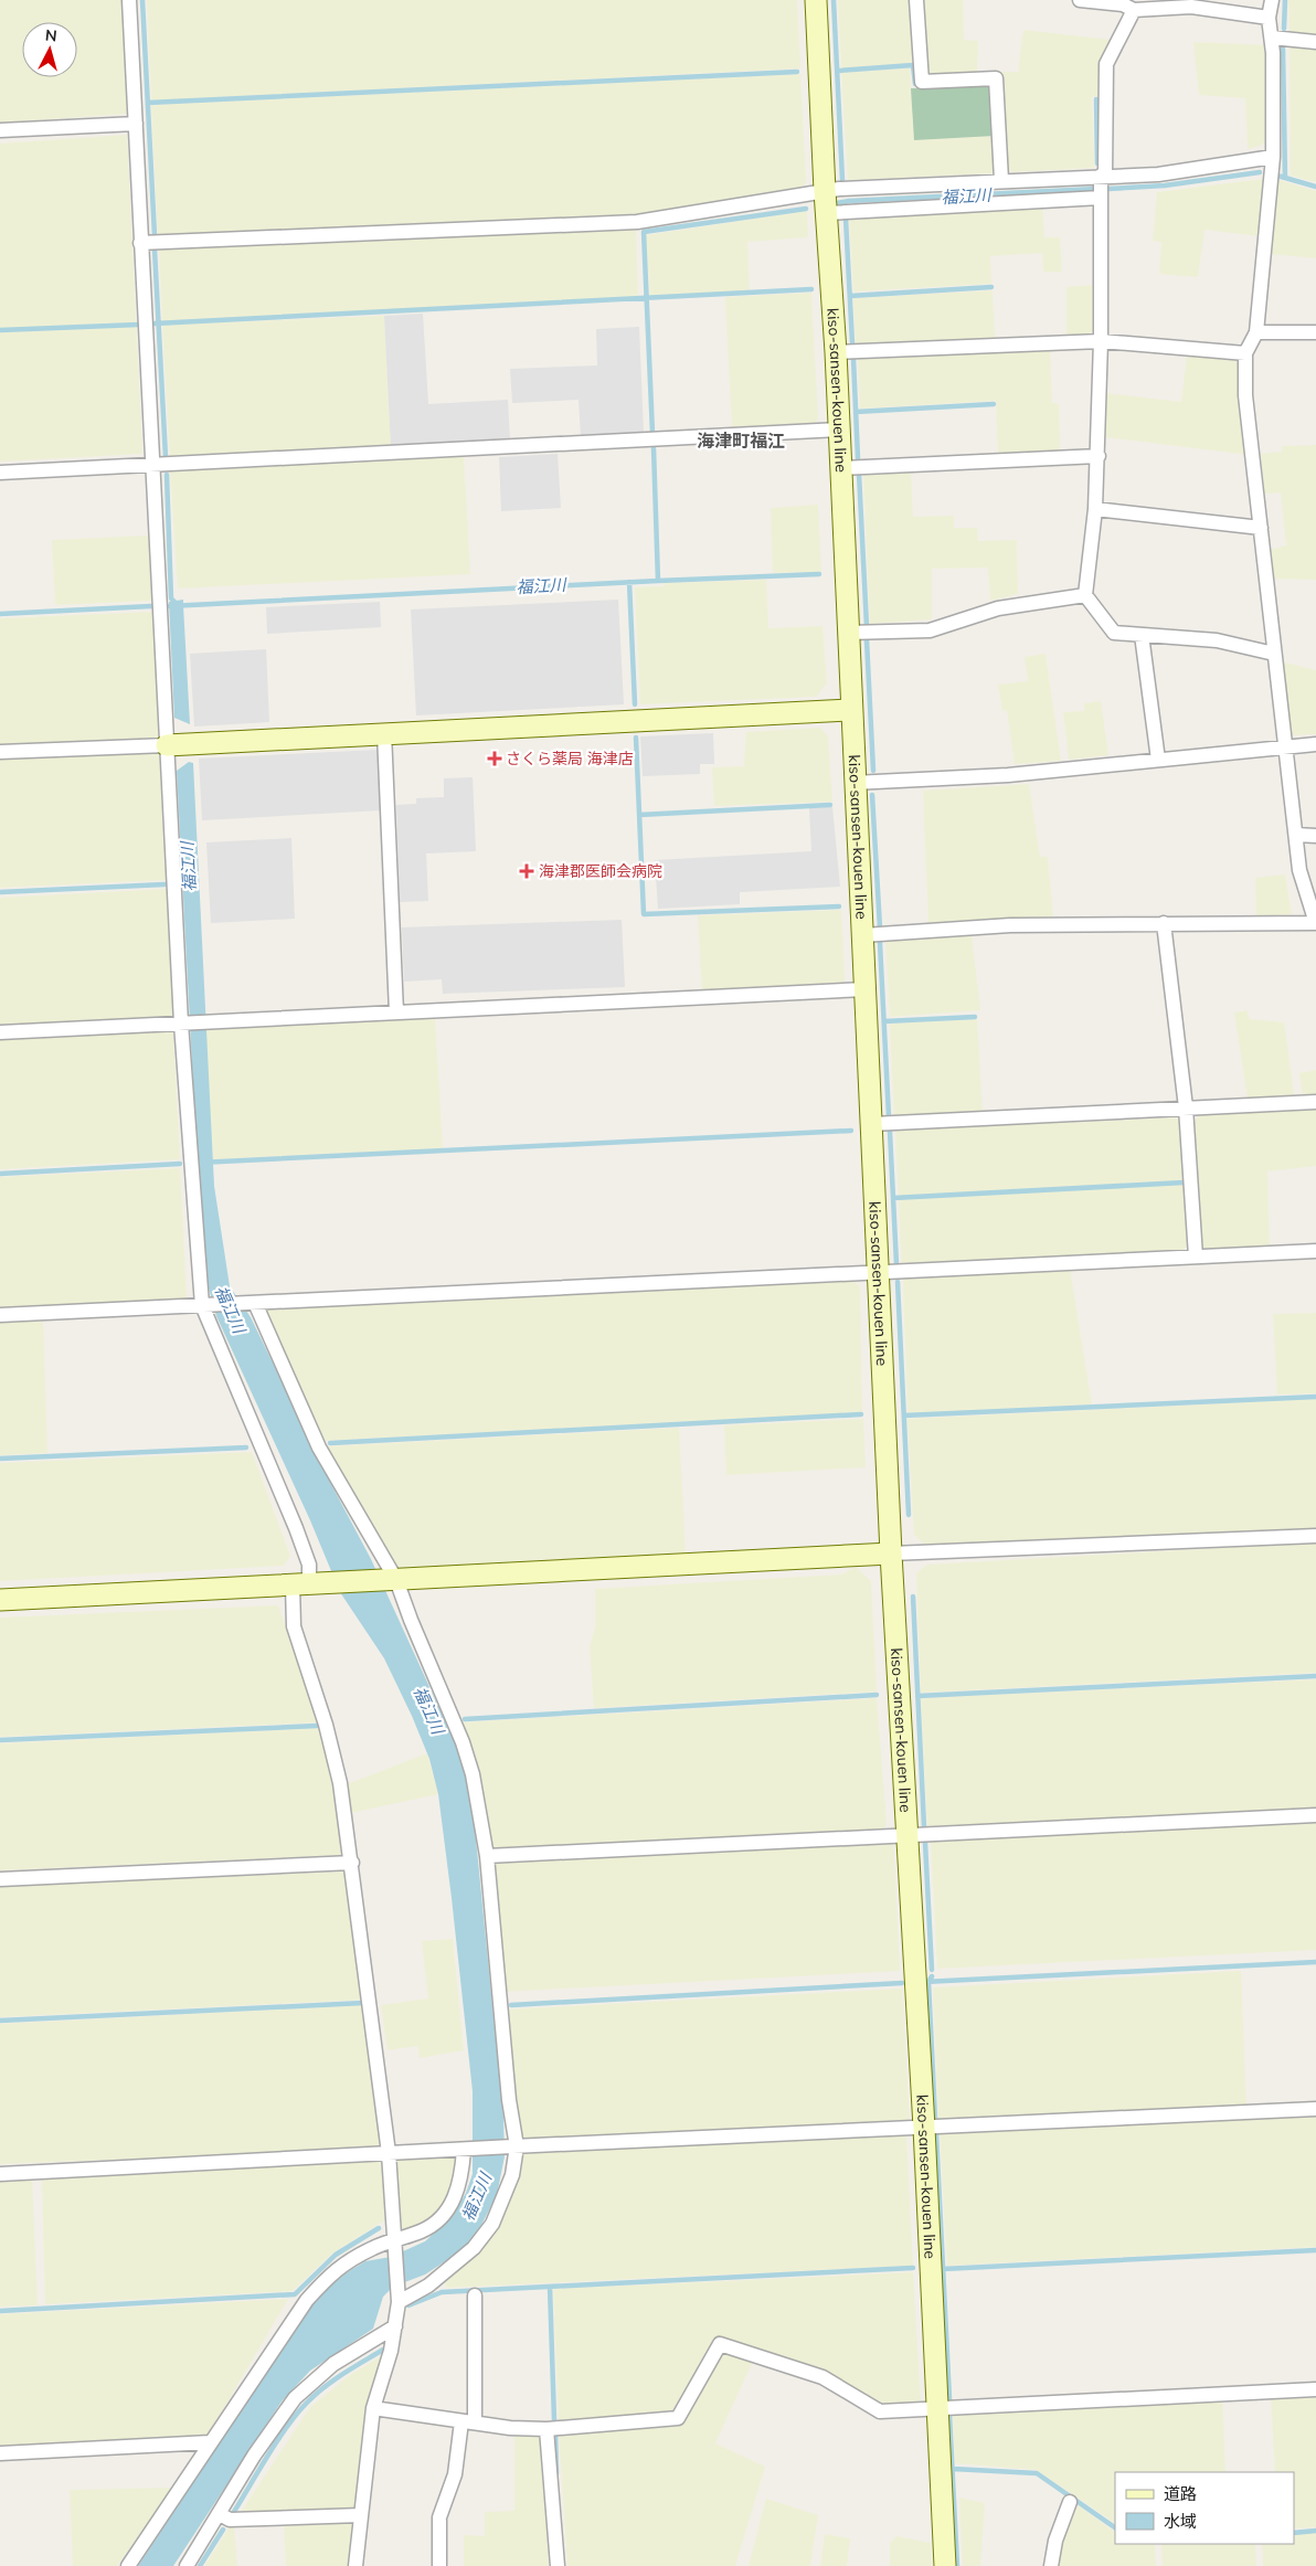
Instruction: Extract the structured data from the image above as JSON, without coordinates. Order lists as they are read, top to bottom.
{
  "streets": {
    "main road": ["kiso-sansen-kouen line"]
  },
  "districts": ["海津町福江"],
  "water": ["福江川"],
  "places": {
    "health": ["さくら薬局 海津店", "海津郡医師会病院"]
  },
  "legend": ["道路", "水域"],
  "north": "top"
}
